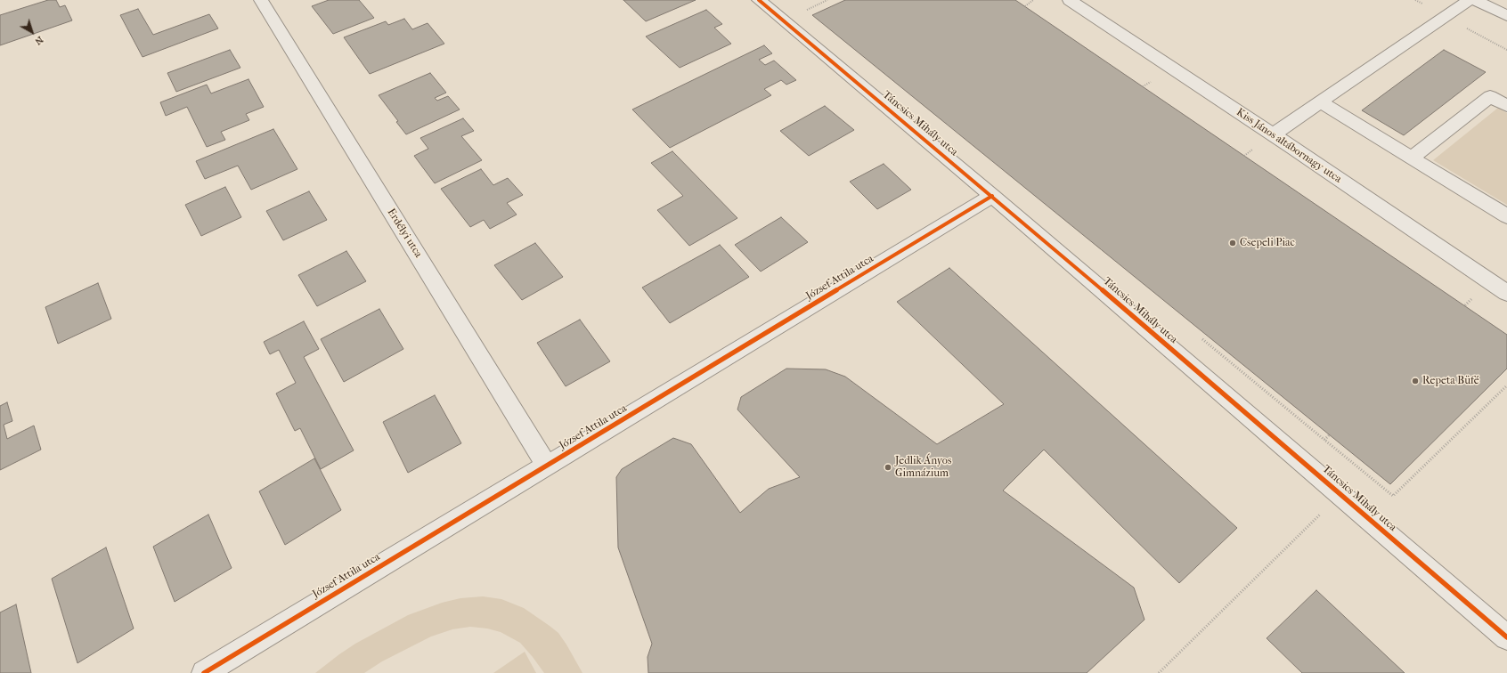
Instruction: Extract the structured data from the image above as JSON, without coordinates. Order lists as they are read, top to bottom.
{
  "streets": {
    "street": [
      "Táncsics Mihály utca",
      "Kiss János altábornagy utca",
      "Erdélyi utca",
      "József Attila utca"
    ]
  },
  "crossings": [
    ["Táncsics Mihály utca", "József Attila utca"],
    ["Erdélyi utca", "József Attila utca"]
  ],
  "places": ["Csepeli Piac", "Repeta Büfé", "Jedlik Ányos Gimnázium"],
  "north": "bottom right"
}
